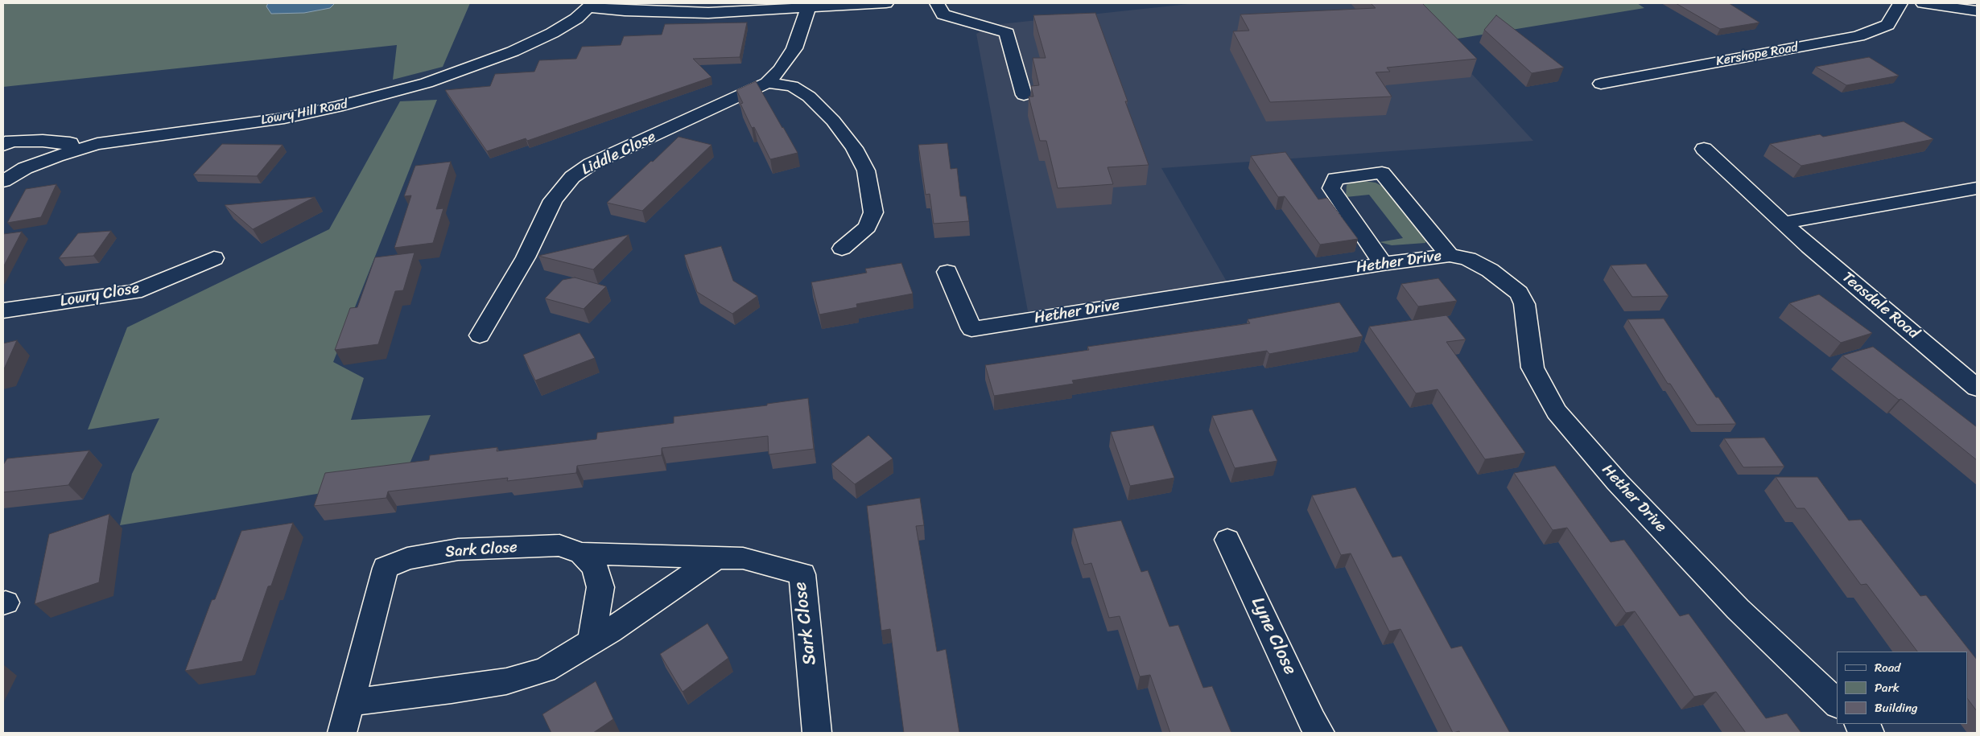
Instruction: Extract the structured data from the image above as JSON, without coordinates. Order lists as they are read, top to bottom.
{
  "streets": {
    "street": [
      "Kershope Road",
      "Lowry Hill Road",
      "Liddle Close",
      "Hether Drive",
      "Lowry Close",
      "Teasdale Road",
      "Sark Close",
      "Lyne Close"
    ]
  },
  "legend": ["Road", "Park", "Building"]
}
